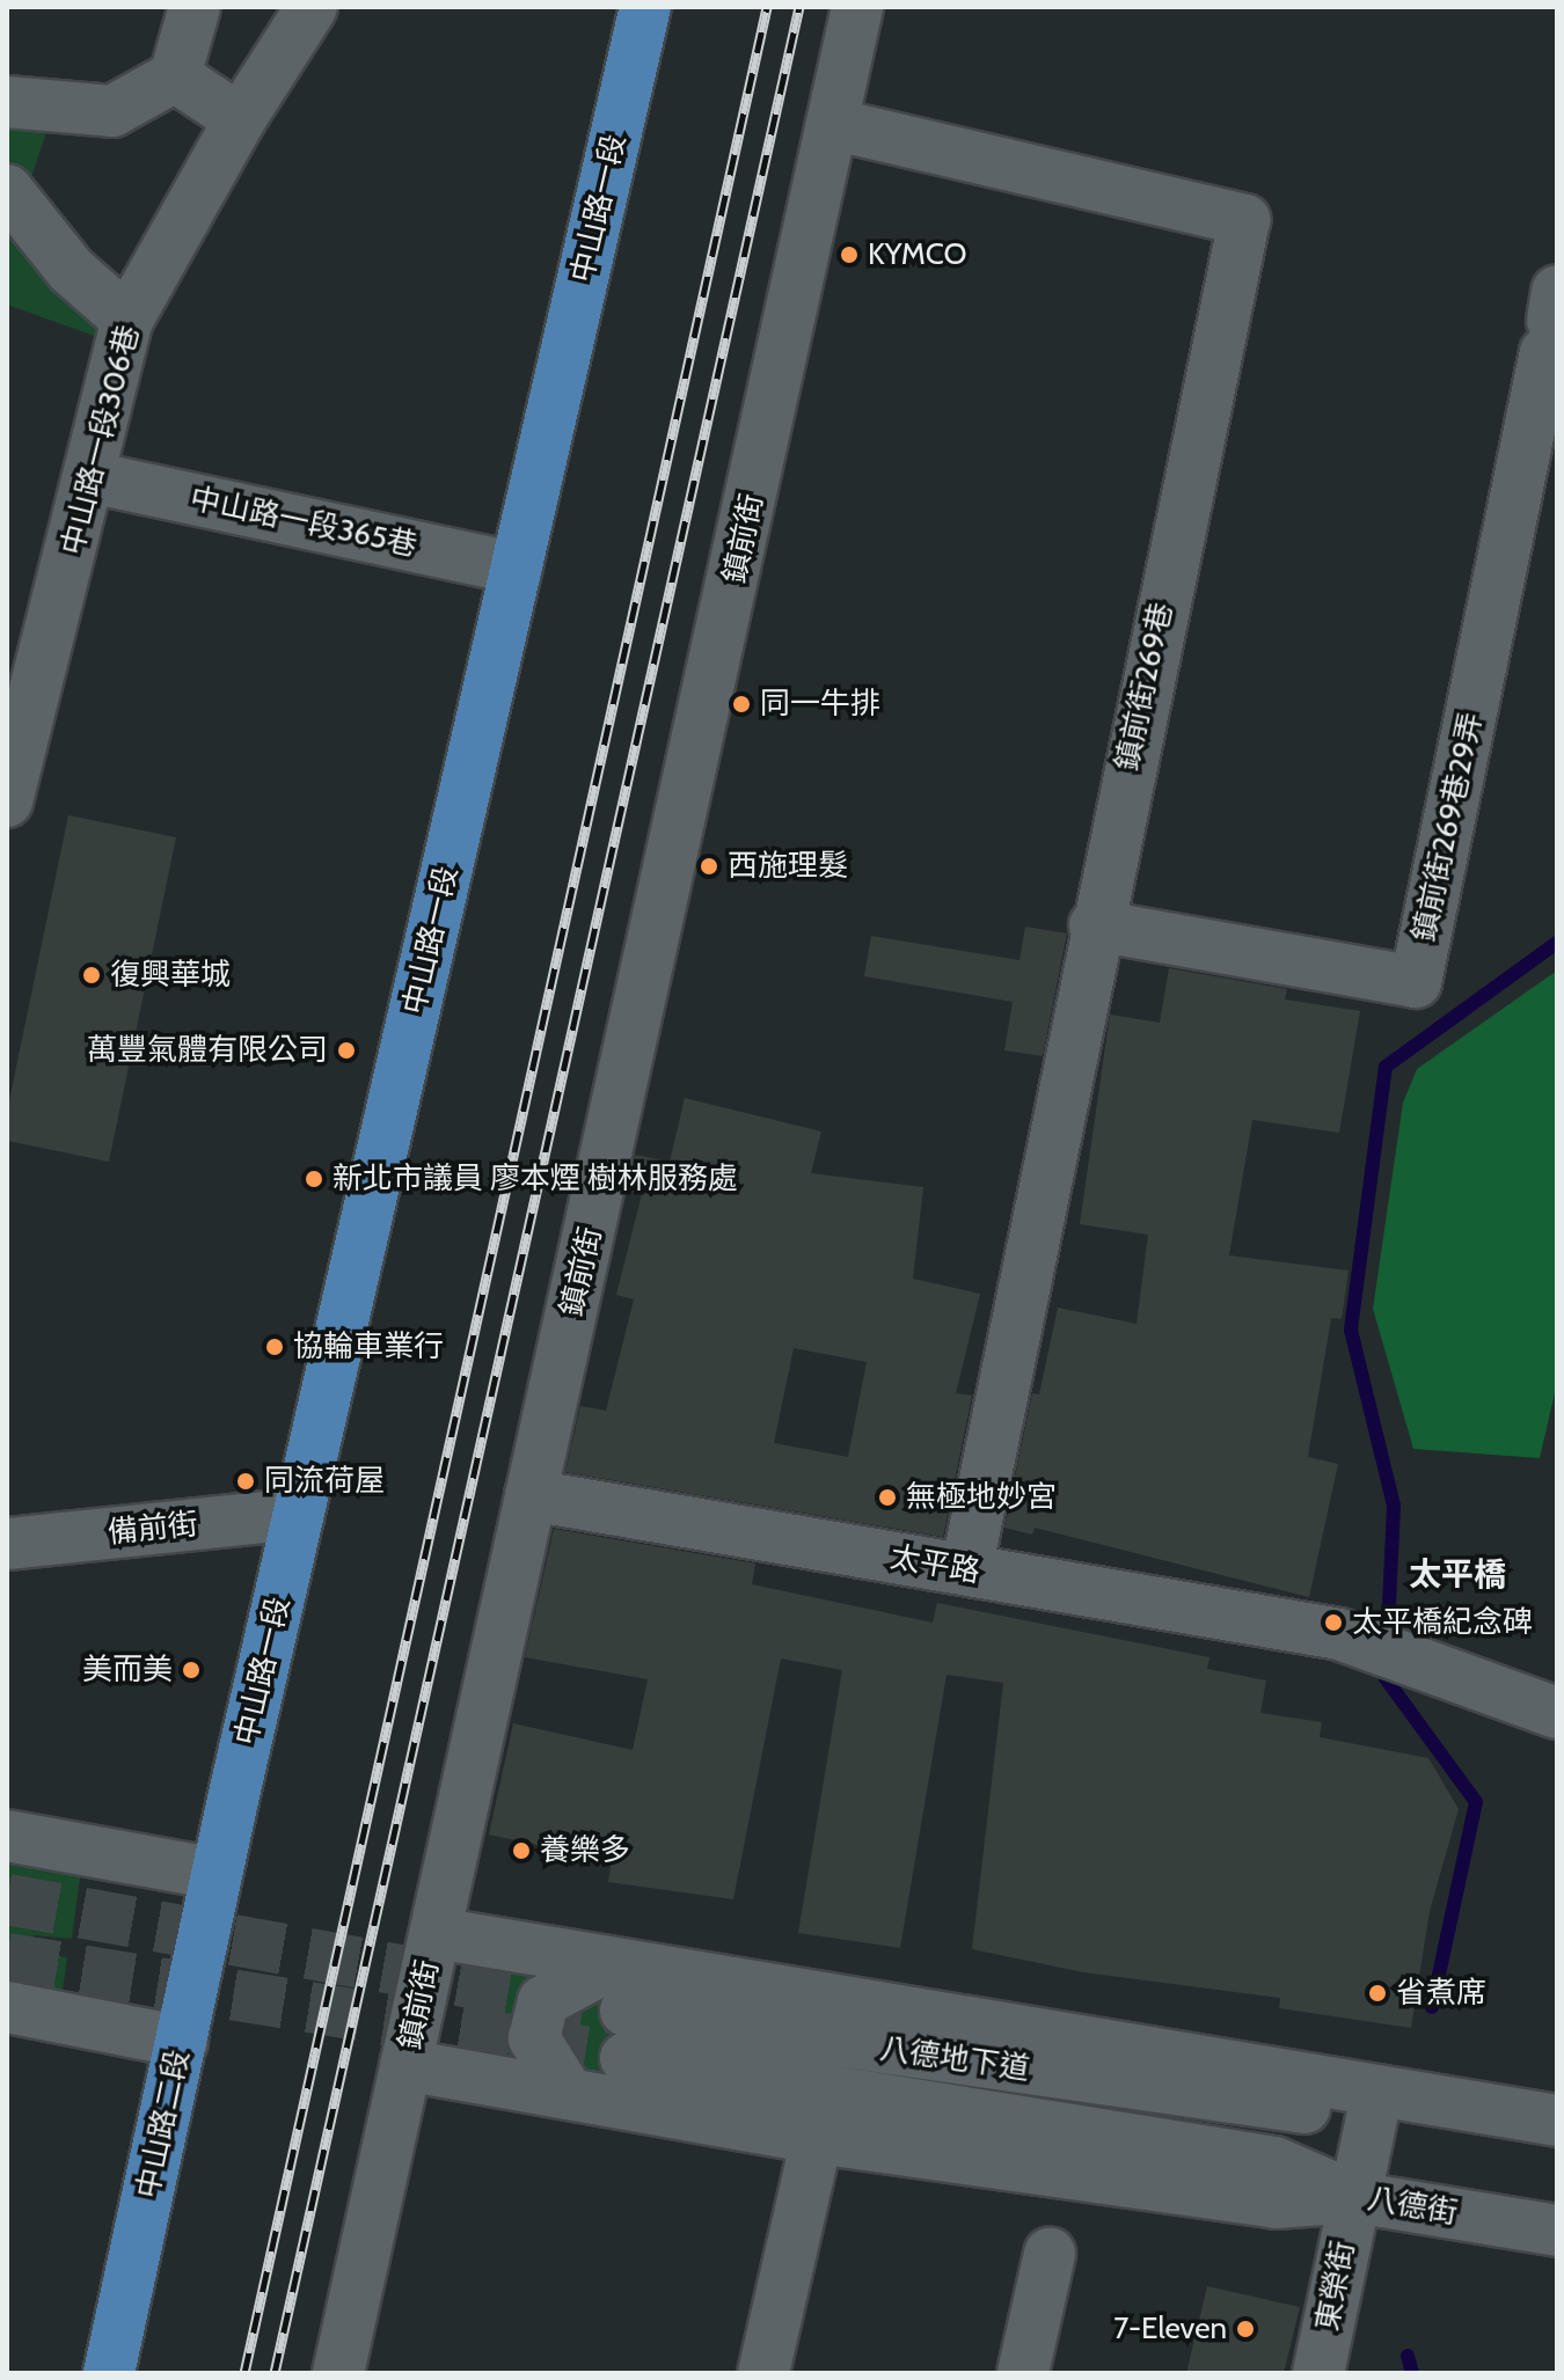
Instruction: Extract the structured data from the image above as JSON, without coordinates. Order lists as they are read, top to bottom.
{
  "streets": {
    "main road": ["中山路一段", "中山路二段"],
    "street": [
      "中山路一段306巷",
      "中山路一段365巷",
      "鎮前街",
      "鎮前街269巷",
      "鎮前街269巷29弄",
      "備前街",
      "太平路",
      "八德地下道",
      "八德街",
      "東榮街"
    ]
  },
  "crossings": [
    ["中山路一段", "中山路一段365巷"],
    ["中山路一段", "備前街"],
    ["中山路一段", "中山路二段"],
    ["中山路一段306巷", "中山路一段365巷"],
    ["鎮前街", "鎮前街269巷"],
    ["鎮前街", "太平路"],
    ["鎮前街269巷", "鎮前街269巷29弄"],
    ["鎮前街269巷", "太平路"],
    ["八德地下道", "八德街"],
    ["八德地下道", "東榮街"],
    ["八德街", "東榮街"]
  ],
  "districts": ["太平橋"],
  "places": [
    "KYMCO",
    "同一牛排",
    "西施理髮",
    "復興華城",
    "萬豐氣體有限公司",
    "新北市議員 廖本煙 樹林服務處",
    "協輪車業行",
    "同流荷屋",
    "無極地妙宮",
    "太平橋紀念碑",
    "美而美",
    "養樂多",
    "省煮席",
    "7-Eleven"
  ]
}
